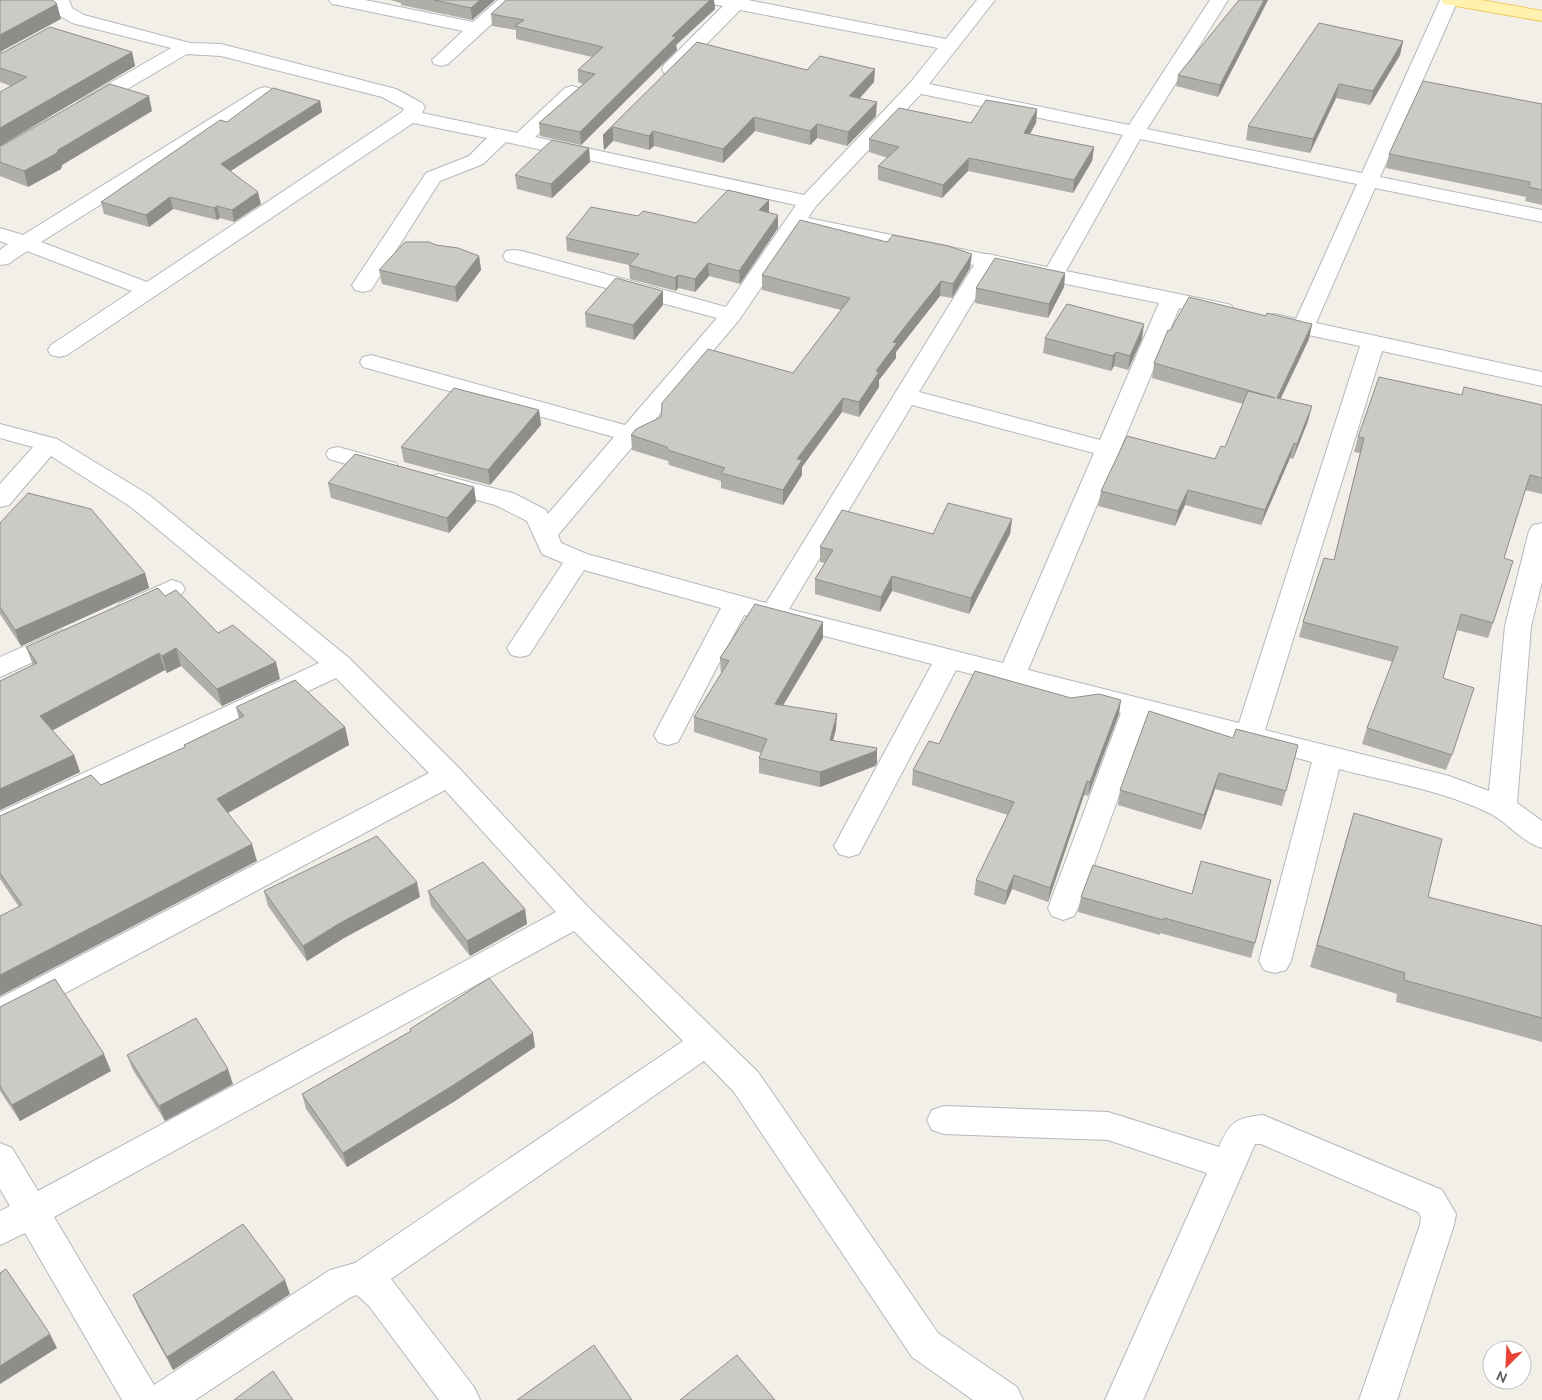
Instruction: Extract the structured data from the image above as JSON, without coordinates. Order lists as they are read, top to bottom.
{
  "north": "bottom left"
}
